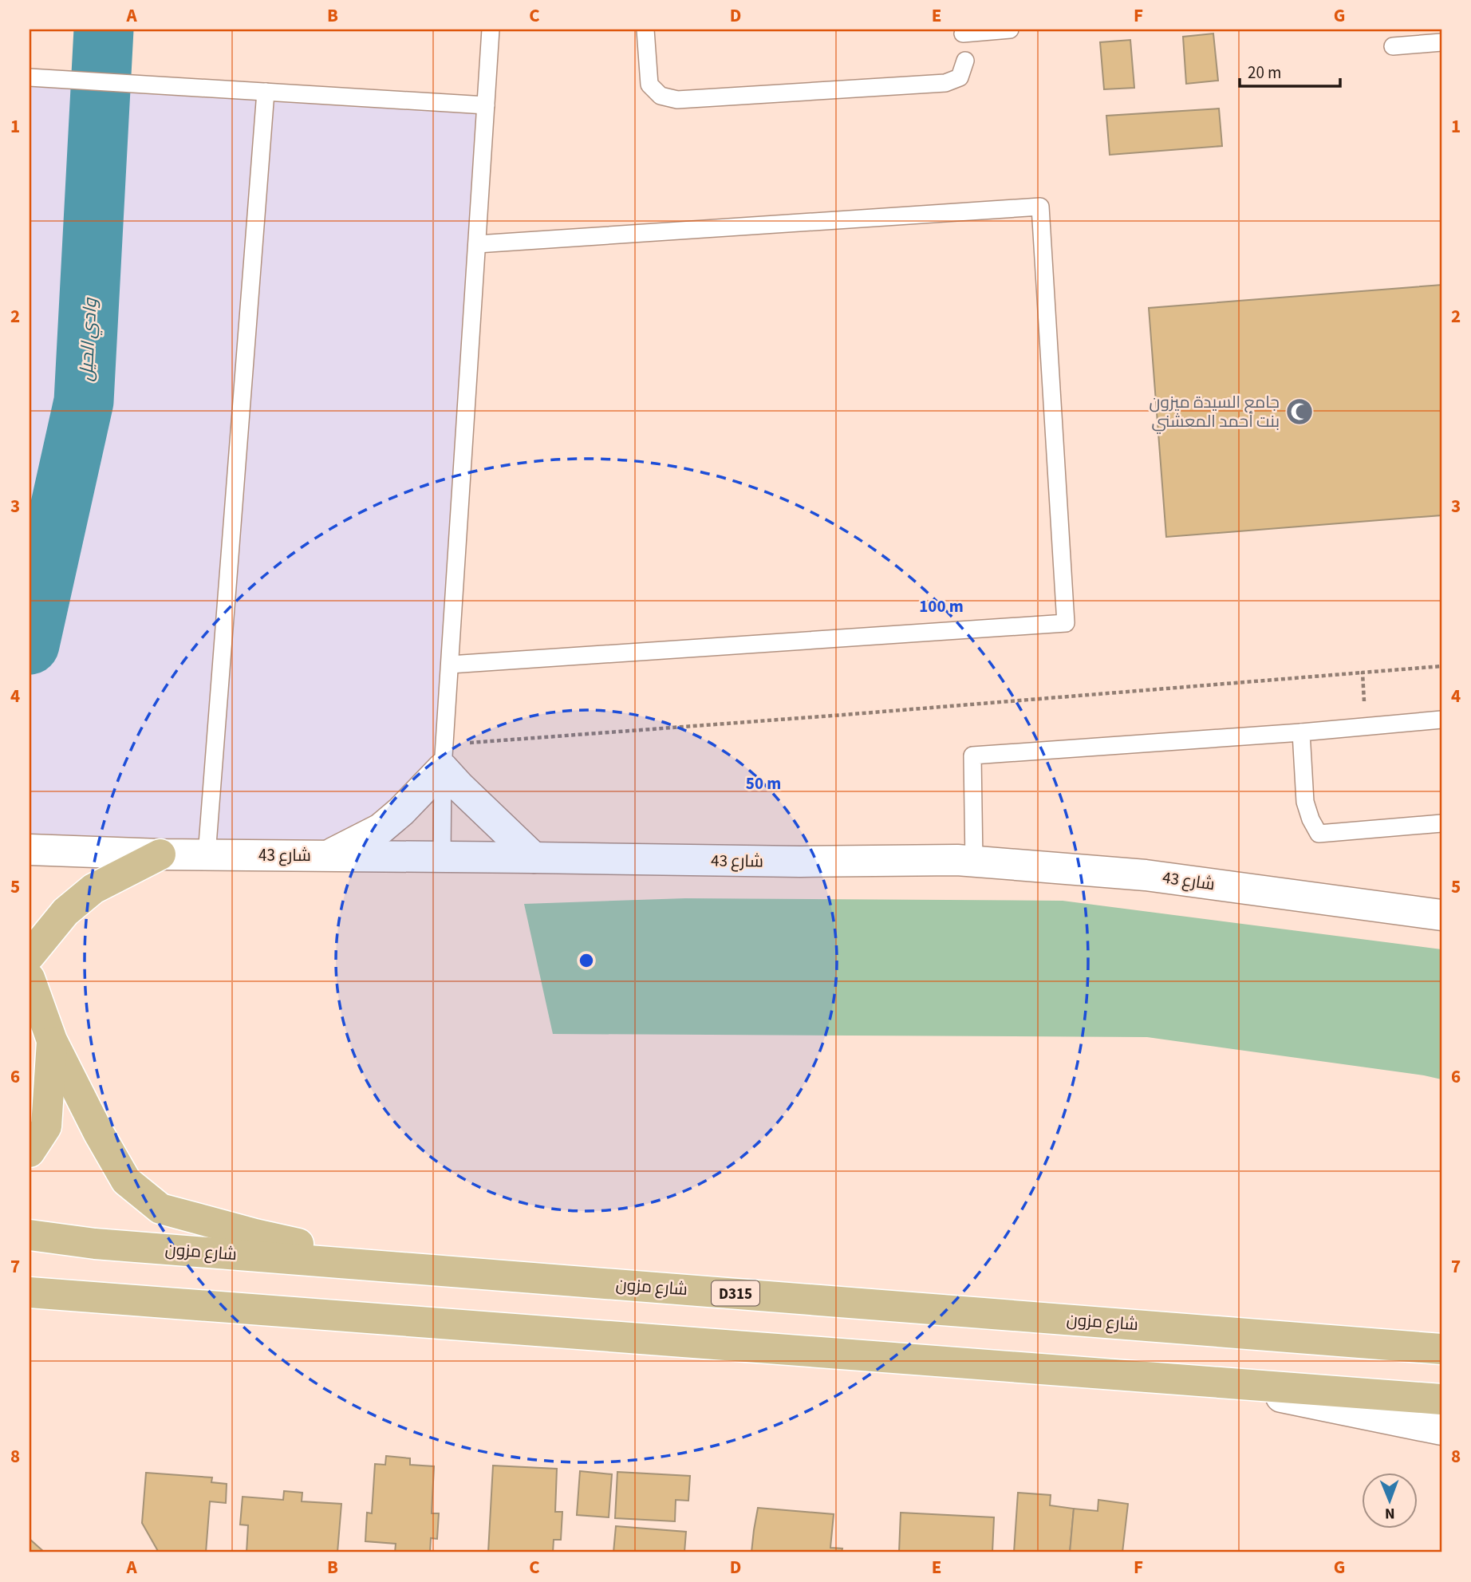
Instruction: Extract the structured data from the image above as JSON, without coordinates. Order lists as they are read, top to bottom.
{
  "streets": {
    "main road": ["شارع مزون", "D315"],
    "street": ["شارع 43"]
  },
  "water": ["وادي الحيل"],
  "places": {
    "mosque": ["جامع السيدة ميزون بنت أحمد المعشني"]
  },
  "scale_bar": "20 m",
  "north": "bottom",
  "grid": {
    "columns": [
      "A",
      "B",
      "C",
      "D",
      "E",
      "F",
      "G"
    ],
    "rows": [
      "1",
      "2",
      "3",
      "4",
      "5",
      "6",
      "7",
      "8"
    ]
  },
  "rings": ["100 m", "50 m"]
}
